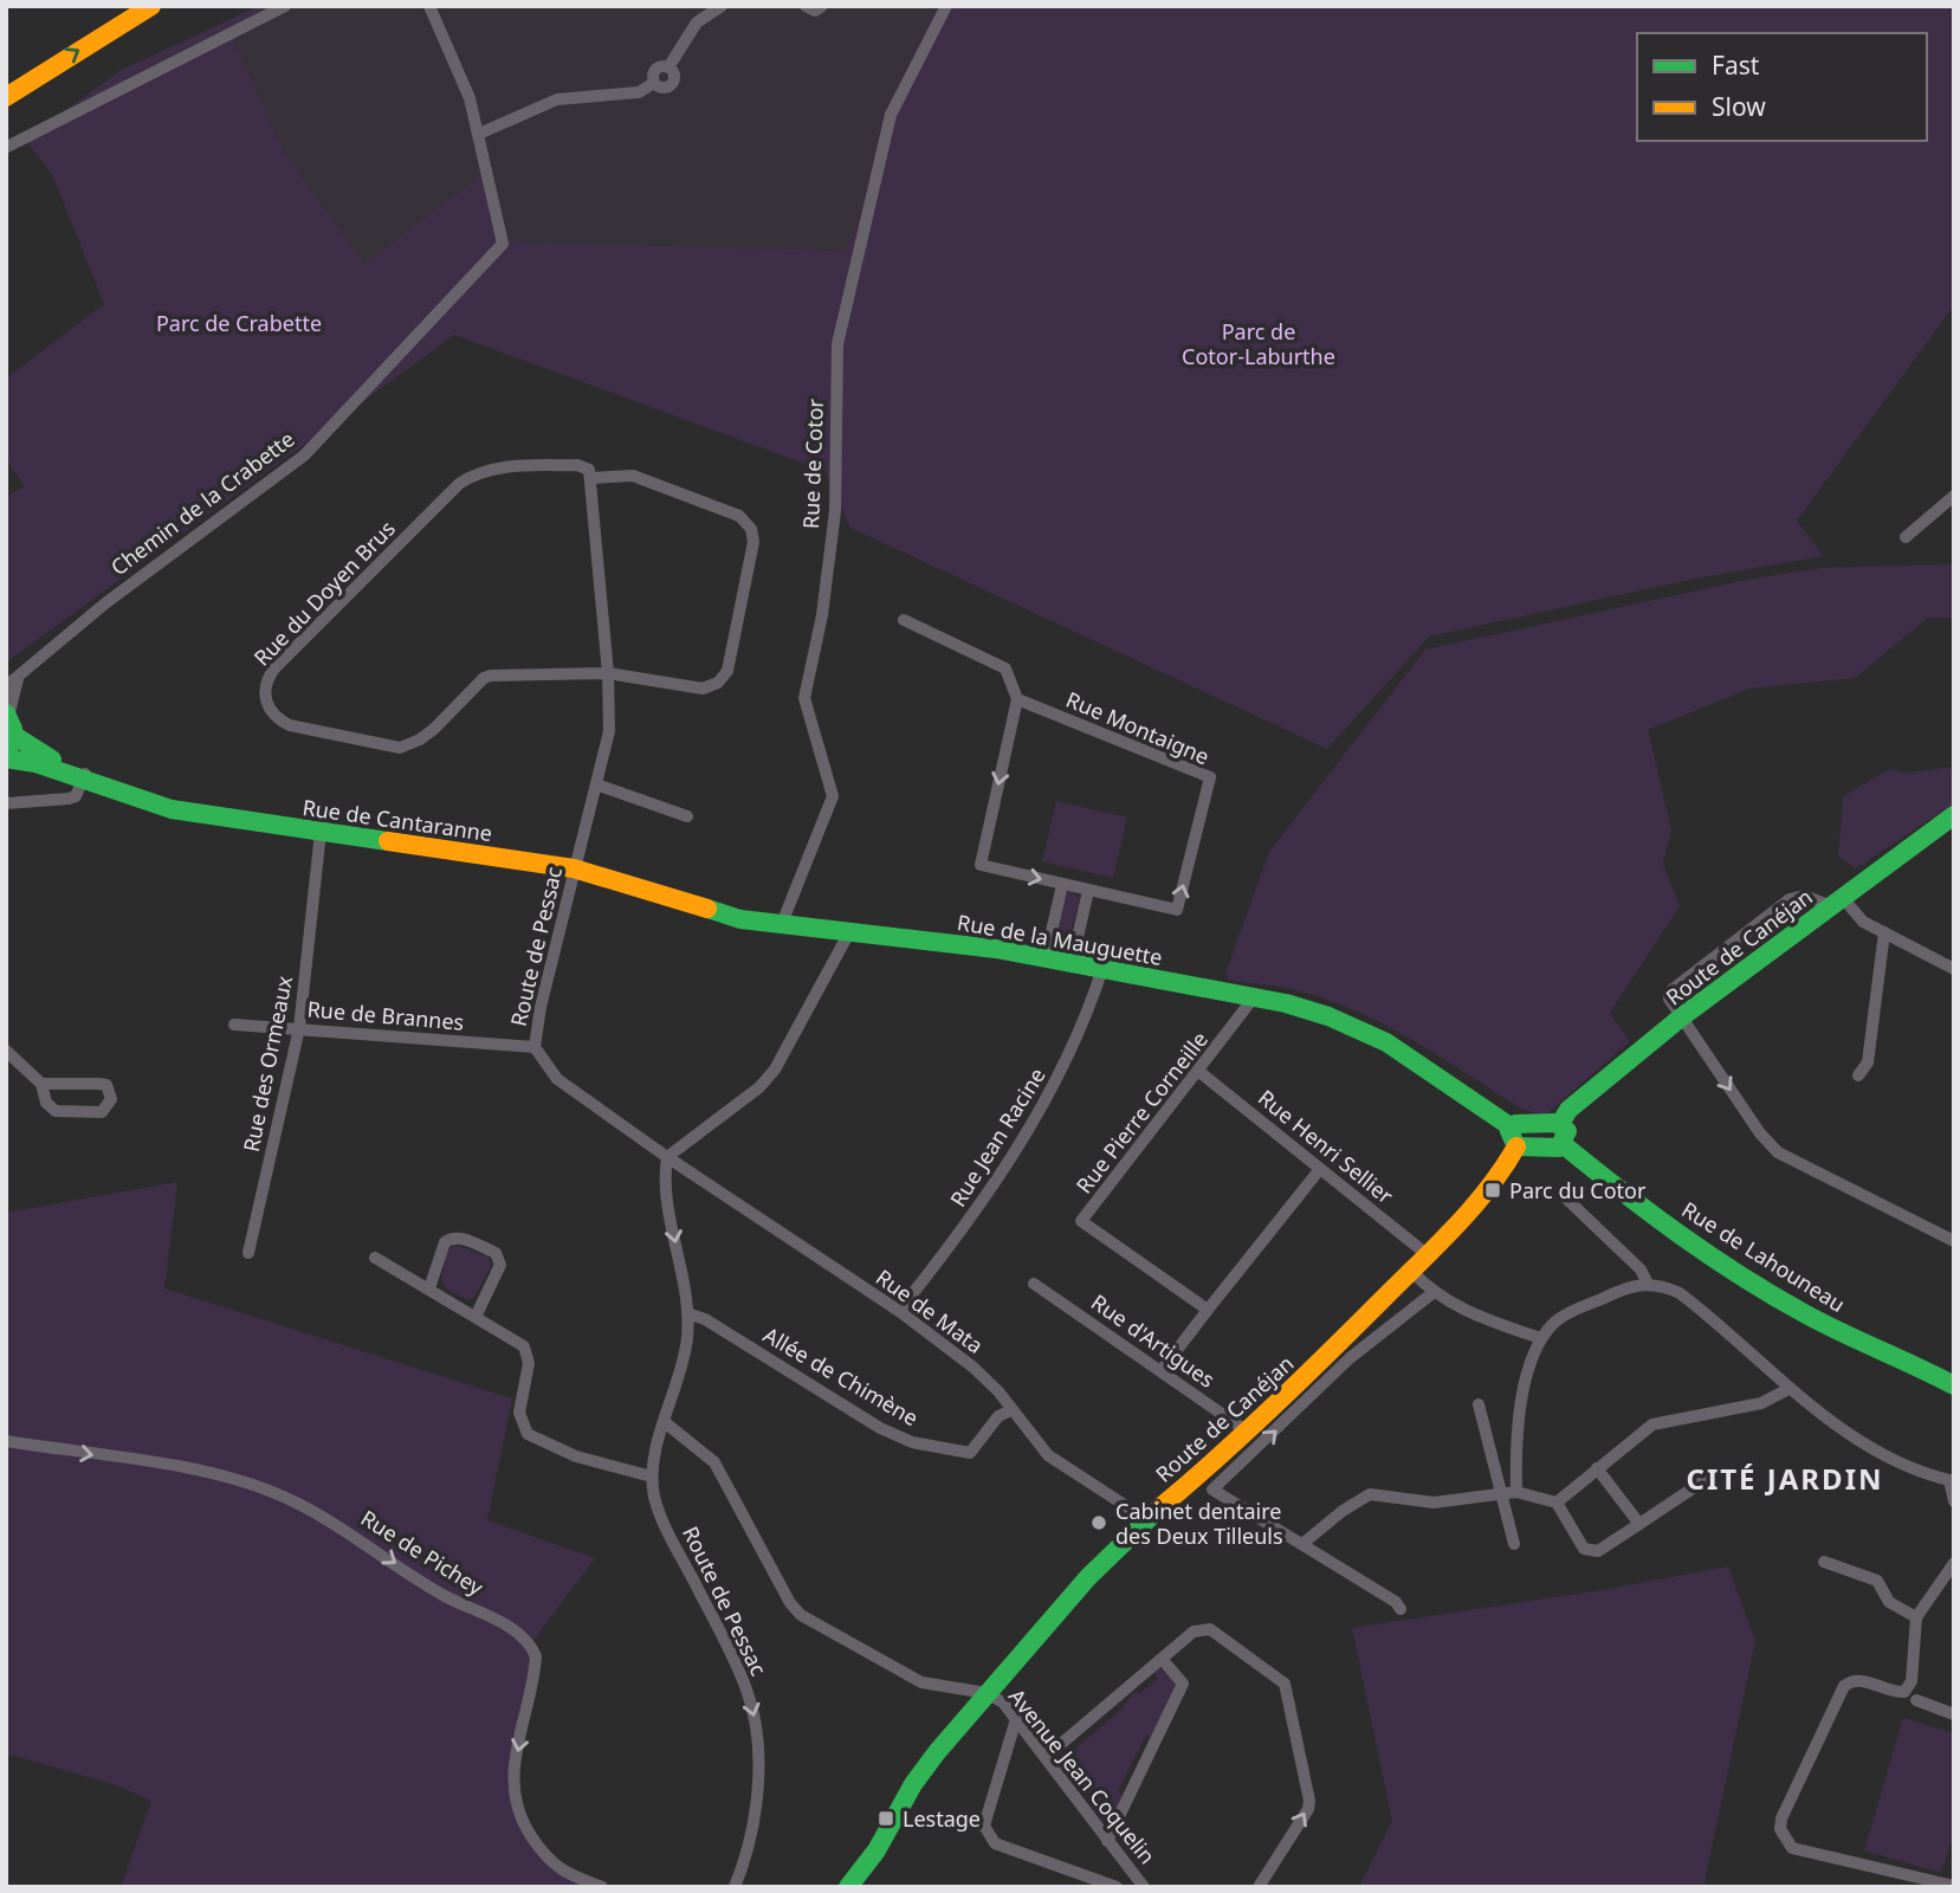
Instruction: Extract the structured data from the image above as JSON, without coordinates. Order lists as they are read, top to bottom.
{
  "streets": {
    "main road": [
      "Rue de Cantaranne",
      "Rue de la Mauguette",
      "Route de Canéjan",
      "Rue de Lahouneau"
    ],
    "street": [
      "Rue de Cotor",
      "Chemin de la Crabette",
      "Rue du Doyen Brus",
      "Rue Montaigne",
      "Route de Pessac",
      "Rue de Brannes",
      "Rue des Ormeaux",
      "Rue Pierre Corneille",
      "Rue Jean Racine",
      "Rue Henri Sellier",
      "Rue de Mata",
      "Rue d'Artigues",
      "Allée de Chimène",
      "Rue de Pichey",
      "Avenue Jean Coquelin"
    ]
  },
  "crossings": [
    ["Rue de Cotor", "Rue de la Mauguette"],
    ["Chemin de la Crabette", "Rue de Cantaranne"],
    ["Rue du Doyen Brus", "Route de Pessac"],
    ["Rue de Cantaranne", "Rue de la Mauguette"],
    ["Rue de Cantaranne", "Route de Pessac"],
    ["Rue de Cantaranne", "Rue des Ormeaux"],
    ["Rue de la Mauguette", "Route de Pessac"],
    ["Rue de la Mauguette", "Rue Pierre Corneille"],
    ["Rue de la Mauguette", "Rue Jean Racine"],
    ["Route de Pessac", "Rue de Brannes"],
    ["Route de Pessac", "Rue de Mata"],
    ["Route de Pessac", "Allée de Chimène"],
    ["Route de Canéjan", "Rue Henri Sellier"],
    ["Route de Canéjan", "Rue de Mata"],
    ["Route de Canéjan", "Rue d'Artigues"],
    ["Route de Canéjan", "Avenue Jean Coquelin"],
    ["Rue de Brannes", "Rue des Ormeaux"],
    ["Rue Pierre Corneille", "Rue Henri Sellier"],
    ["Rue Jean Racine", "Rue de Mata"],
    ["Rue de Mata", "Allée de Chimène"]
  ],
  "one_way": ["Route de Pessac", "Rue de Pichey"],
  "districts": ["CITÉ JARDIN"],
  "parks": ["Parc de Crabette", "Parc de Cotor-Laburthe"],
  "places": {
    "transit": ["Parc du Cotor", "Lestage"],
    "other": ["Cabinet dentaire des Deux Tilleuls"]
  },
  "legend": ["Fast", "Slow"]
}
